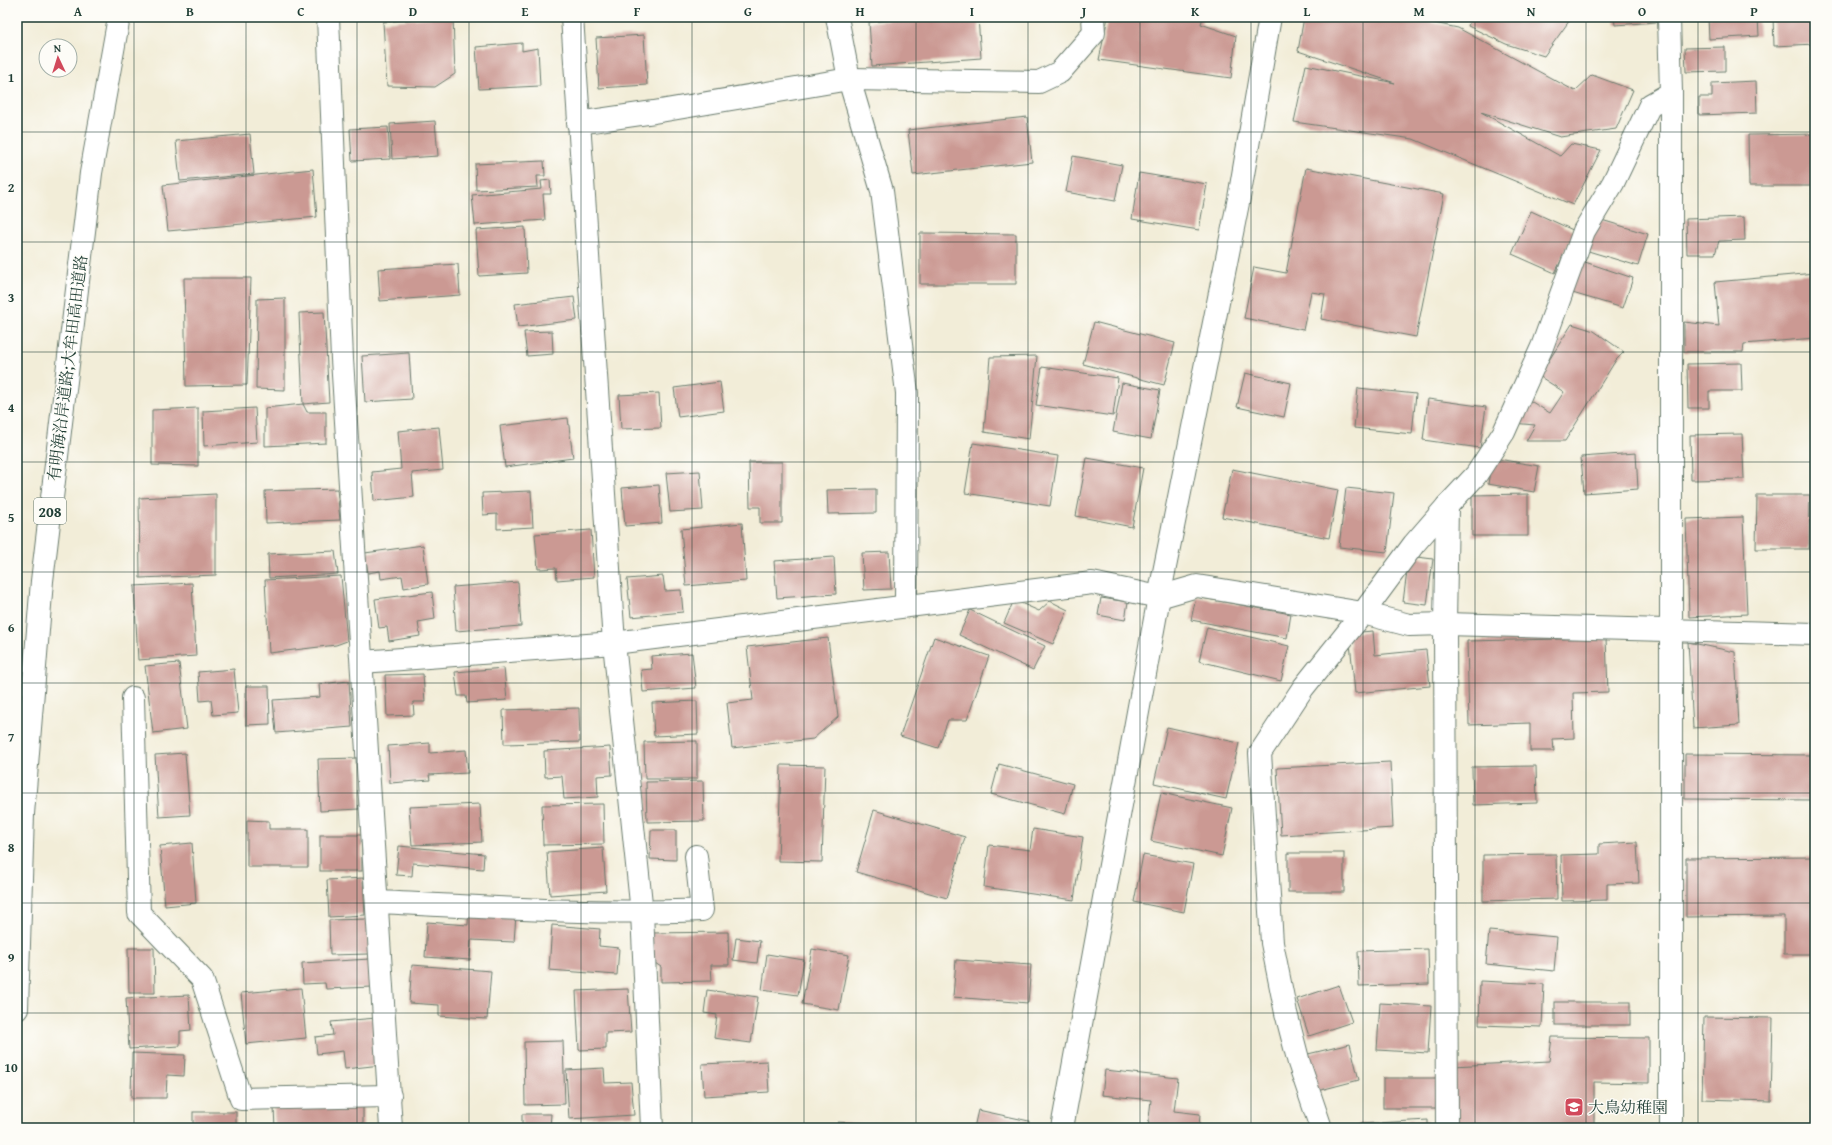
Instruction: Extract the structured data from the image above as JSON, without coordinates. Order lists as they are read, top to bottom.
{
  "streets": {
    "main road": ["有明海沿岸道路;大牟田高田道路", "208"]
  },
  "places": {
    "school or university": ["大鳥幼稚園"]
  },
  "north": "top",
  "grid": {
    "columns": [
      "A",
      "B",
      "C",
      "D",
      "E",
      "F",
      "G",
      "H",
      "I",
      "J",
      "K",
      "L",
      "M",
      "N",
      "O",
      "P"
    ],
    "rows": [
      "1",
      "2",
      "3",
      "4",
      "5",
      "6",
      "7",
      "8",
      "9",
      "10"
    ]
  }
}
